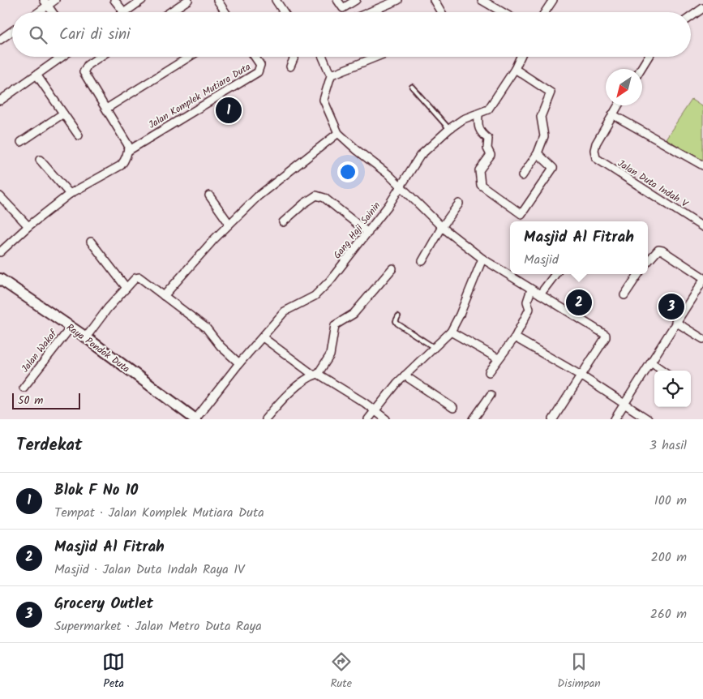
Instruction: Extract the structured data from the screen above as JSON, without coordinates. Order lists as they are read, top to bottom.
{
  "streets": {
    "main road": ["Raya Pondok Duta"],
    "street": [
      "Jalan Komplek Mutiara Duta",
      "Jalan Duta Indah V",
      "Gang Haji Sainin",
      "Jalan Wakaf"
    ]
  },
  "crossings": [
    ["Gang Haji Sainin", "Raya Pondok Duta"],
    ["Raya Pondok Duta", "Jalan Wakaf"]
  ],
  "scale_bar": "50 m",
  "north": "bottom left",
  "page": {
    "search": "Cari di sini",
    "pins": ["1", "2", "3"],
    "popup": ["Masjid Al Fitrah", "Masjid"],
    "scale": "50 m",
    "heading": ["Terdekat", "3 hasil"],
    "list": [
      {
        "mark": "1",
        "name": "Blok F No 10",
        "note": "Tempat · Jalan Komplek Mutiara Duta",
        "value": "100 m"
      },
      {
        "mark": "2",
        "name": "Masjid Al Fitrah",
        "note": "Masjid · Jalan Duta Indah Raya IV",
        "value": "200 m"
      },
      {
        "mark": "3",
        "name": "Grocery Outlet",
        "note": "Supermarket · Jalan Metro Duta Raya",
        "value": "260 m"
      }
    ],
    "nav": ["Peta", "Rute", "Disimpan"]
  }
}
